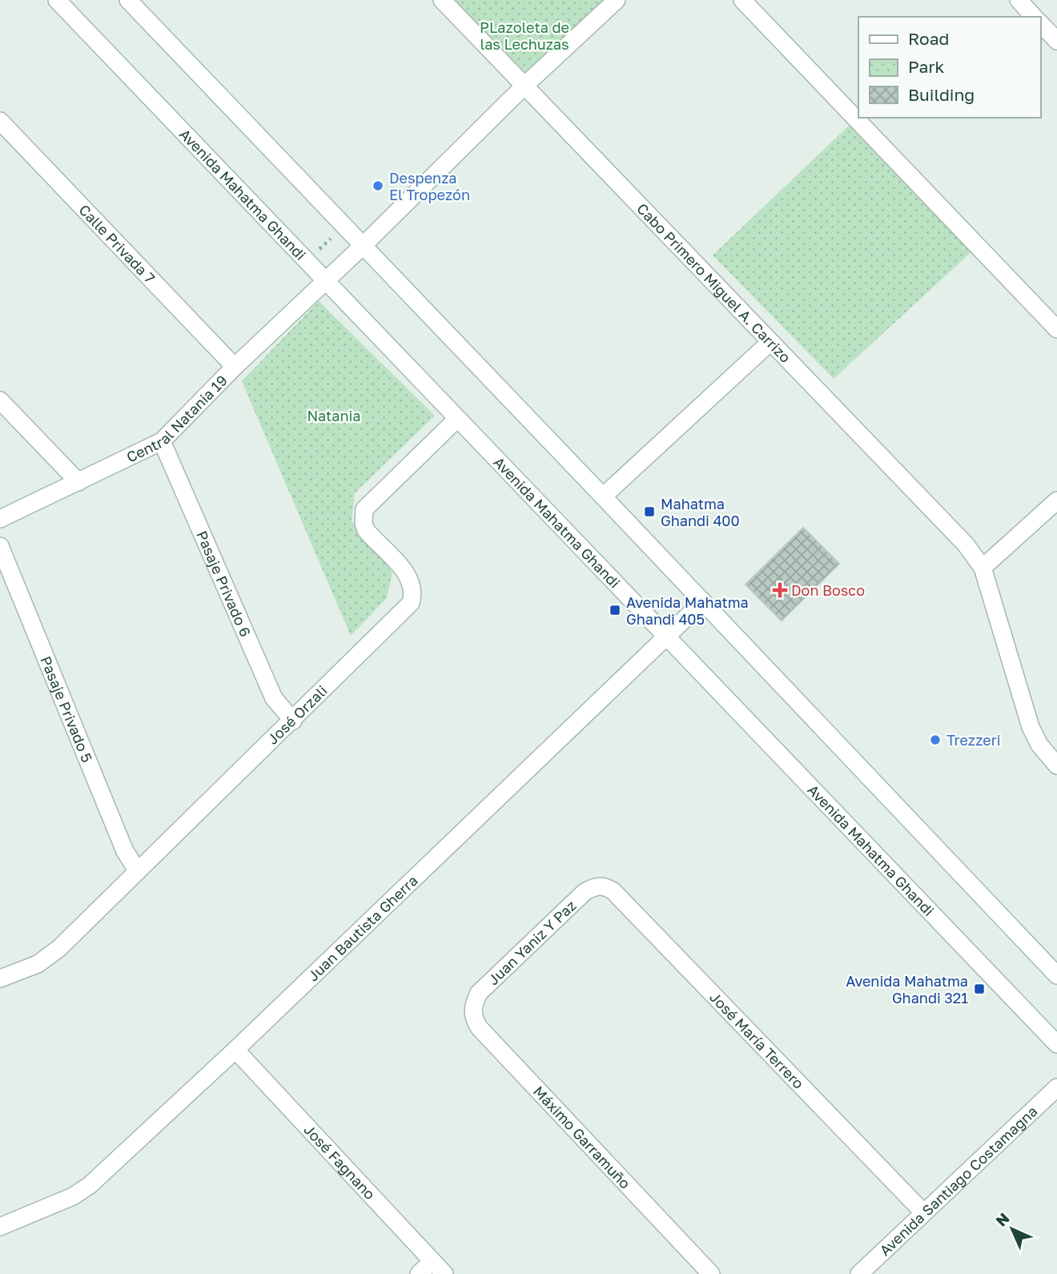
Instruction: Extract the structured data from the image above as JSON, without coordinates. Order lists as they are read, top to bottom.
{
  "streets": {
    "street": [
      "Avenida Mahatma Ghandi",
      "Calle Privada 7",
      "Cabo Primero Miguel A. Carrizo",
      "Central Natania 19",
      "Pasaje Privado 6",
      "Pasaje Privado 5",
      "José Orzali",
      "Juan Bautista Gherra",
      "Juan Yaniz Y Paz",
      "José María Terrero",
      "Máximo Garramuño",
      "José Fagnano",
      "Avenida Santiago Costamagna"
    ]
  },
  "crossings": [
    ["Avenida Mahatma Ghandi", "Central Natania 19"],
    ["Avenida Mahatma Ghandi", "José Orzali"],
    ["Avenida Mahatma Ghandi", "Juan Bautista Gherra"],
    ["Calle Privada 7", "Central Natania 19"],
    ["Cabo Primero Miguel A. Carrizo", "Central Natania 19"],
    ["Central Natania 19", "Pasaje Privado 6"],
    ["Pasaje Privado 6", "José Orzali"],
    ["Pasaje Privado 5", "José Orzali"],
    ["Juan Bautista Gherra", "José Fagnano"],
    ["Juan Yaniz Y Paz", "José María Terrero"],
    ["Juan Yaniz Y Paz", "Máximo Garramuño"],
    ["José María Terrero", "Avenida Santiago Costamagna"]
  ],
  "parks": ["PLazoleta de las Lechuzas", "Natania"],
  "places": {
    "other": ["Despenza El Tropezón", "Trezzeri"],
    "transit": ["Mahatma Ghandi 400", "Avenida Mahatma Ghandi 405", "Avenida Mahatma Ghandi 321"],
    "health": ["Don Bosco"]
  },
  "legend": ["Road", "Park", "Building"],
  "north": "top left"
}
